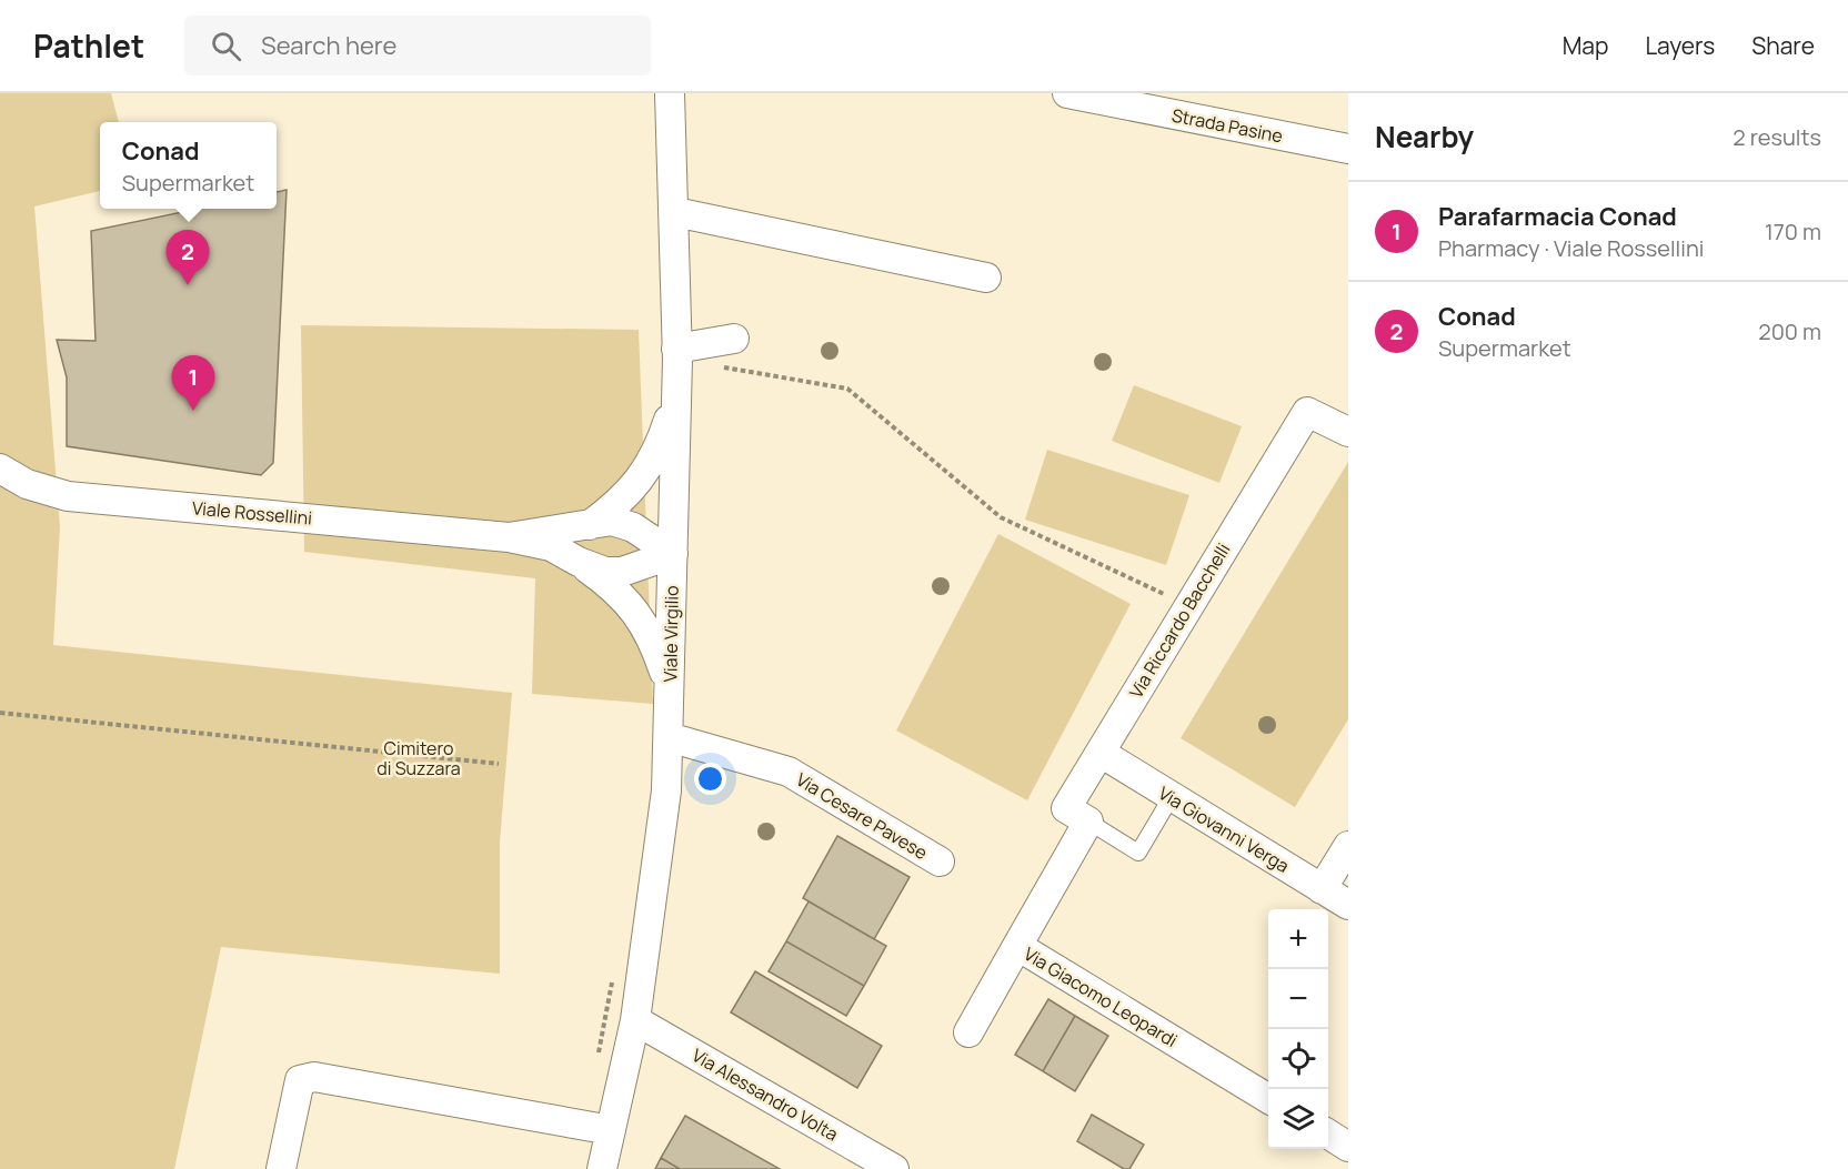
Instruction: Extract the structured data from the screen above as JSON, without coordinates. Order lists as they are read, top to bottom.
{
  "streets": {
    "street": [
      "Strada Pasine",
      "Viale Rossellini",
      "Via Riccardo Bacchelli",
      "Viale Virgilio",
      "Via Cesare Pavese",
      "Via Giovanni Verga",
      "Via Giacomo Leopardi",
      "Via Alessandro Volta"
    ]
  },
  "crossings": [
    ["Via Riccardo Bacchelli", "Via Giovanni Verga"],
    ["Via Riccardo Bacchelli", "Via Giacomo Leopardi"],
    ["Viale Virgilio", "Via Cesare Pavese"],
    ["Viale Virgilio", "Via Alessandro Volta"]
  ],
  "parks": ["Cimitero di Suzzara"],
  "page": {
    "header": "Pathlet",
    "search": "Search here",
    "nav": ["Map", "Layers", "Share"],
    "heading": ["Nearby", "2 results"],
    "popup": ["Conad", "Supermarket"],
    "list": [
      {
        "mark": "1",
        "name": "Parafarmacia Conad",
        "note": "Pharmacy · Viale Rossellini",
        "value": "170 m"
      },
      {
        "mark": "2",
        "name": "Conad",
        "note": "Supermarket",
        "value": "200 m"
      }
    ],
    "pins": ["2", "1"],
    "map_buttons": ["+", "−"]
  }
}
